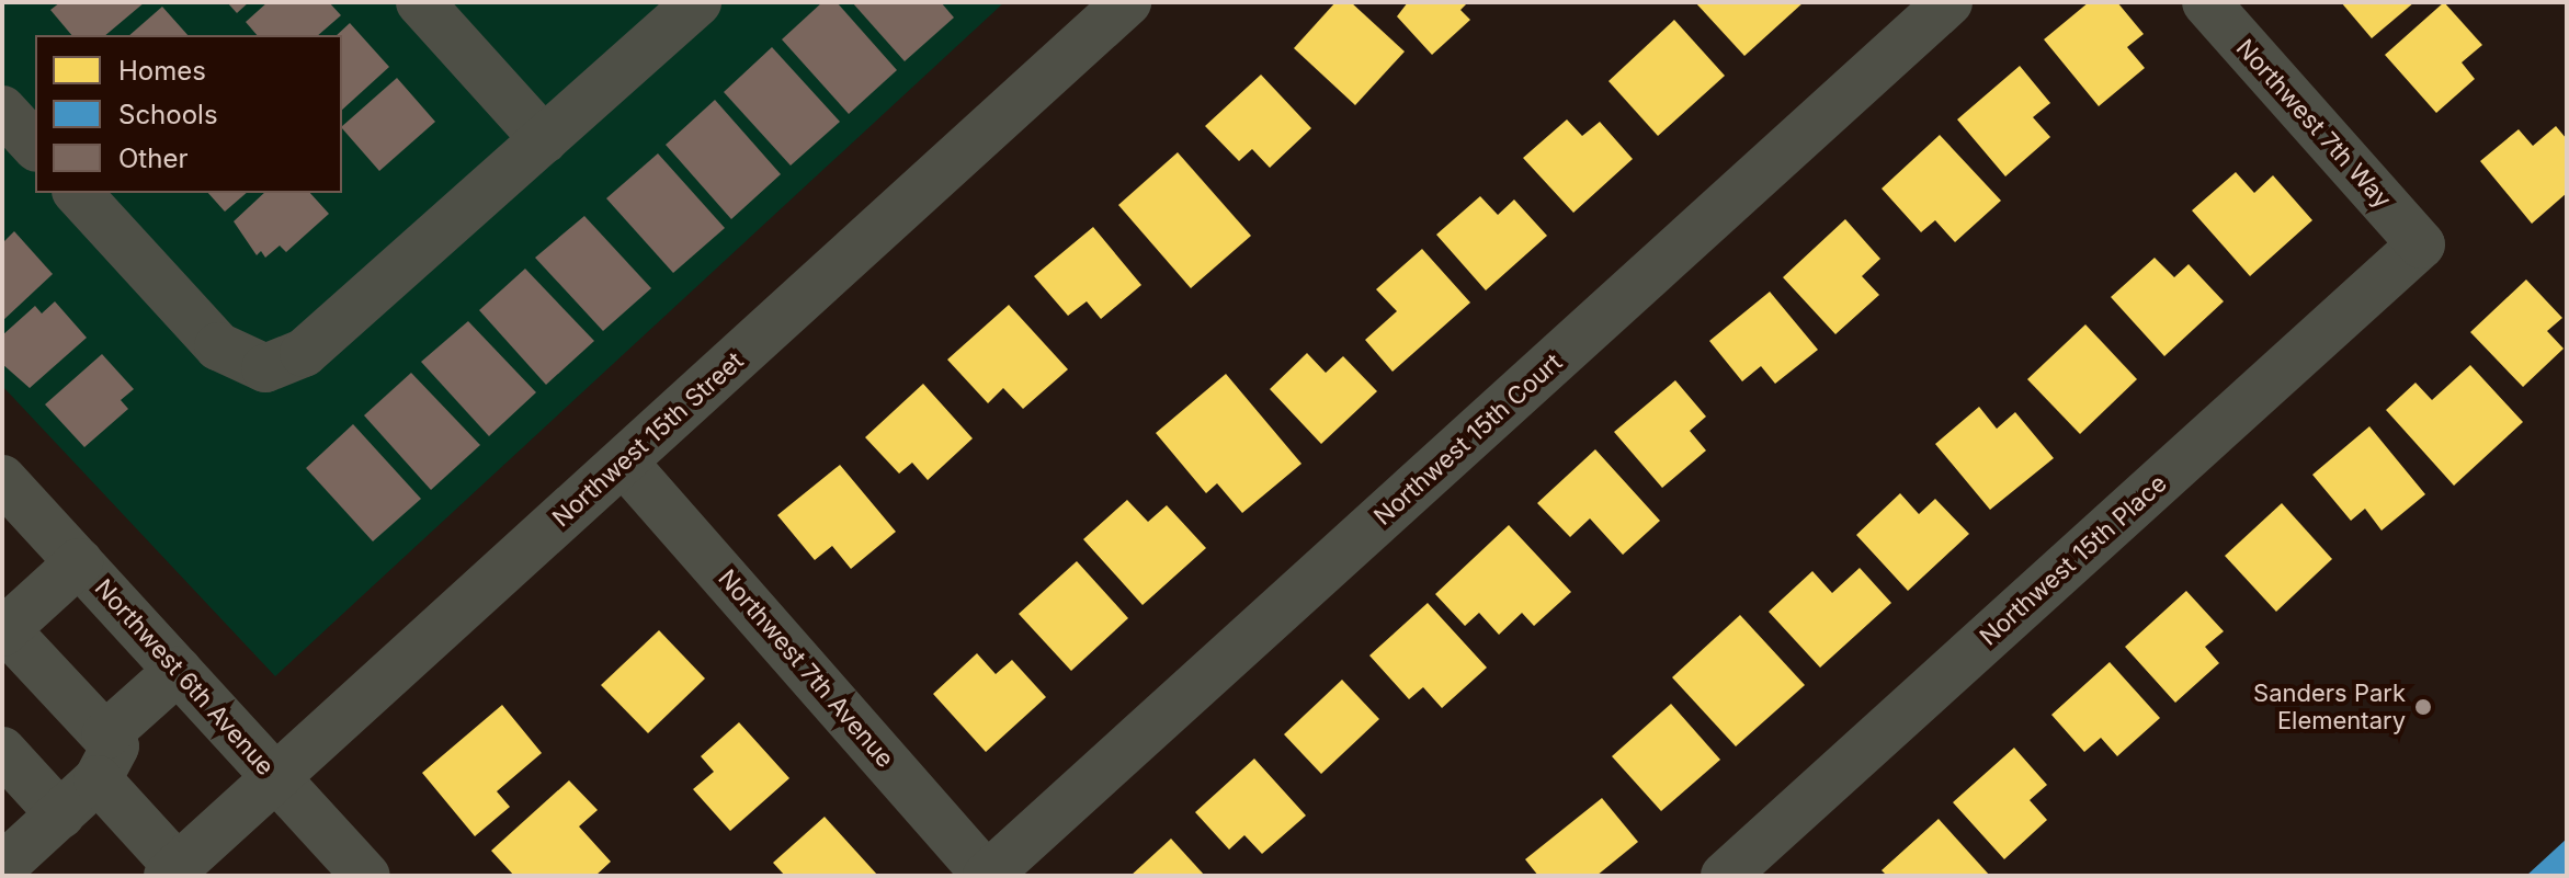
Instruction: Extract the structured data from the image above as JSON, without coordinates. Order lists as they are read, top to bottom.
{
  "streets": {
    "street": [
      "Northwest 7th Way",
      "Northwest 15th Street",
      "Northwest 15th Court",
      "Northwest 15th Place",
      "Northwest 7th Avenue",
      "Northwest 6th Avenue"
    ]
  },
  "crossings": [
    ["Northwest 7th Way", "Northwest 15th Place"],
    ["Northwest 15th Street", "Northwest 7th Avenue"],
    ["Northwest 15th Street", "Northwest 6th Avenue"],
    ["Northwest 15th Court", "Northwest 7th Avenue"]
  ],
  "places": ["Sanders Park Elementary"],
  "legend": ["Homes", "Schools", "Other"]
}
